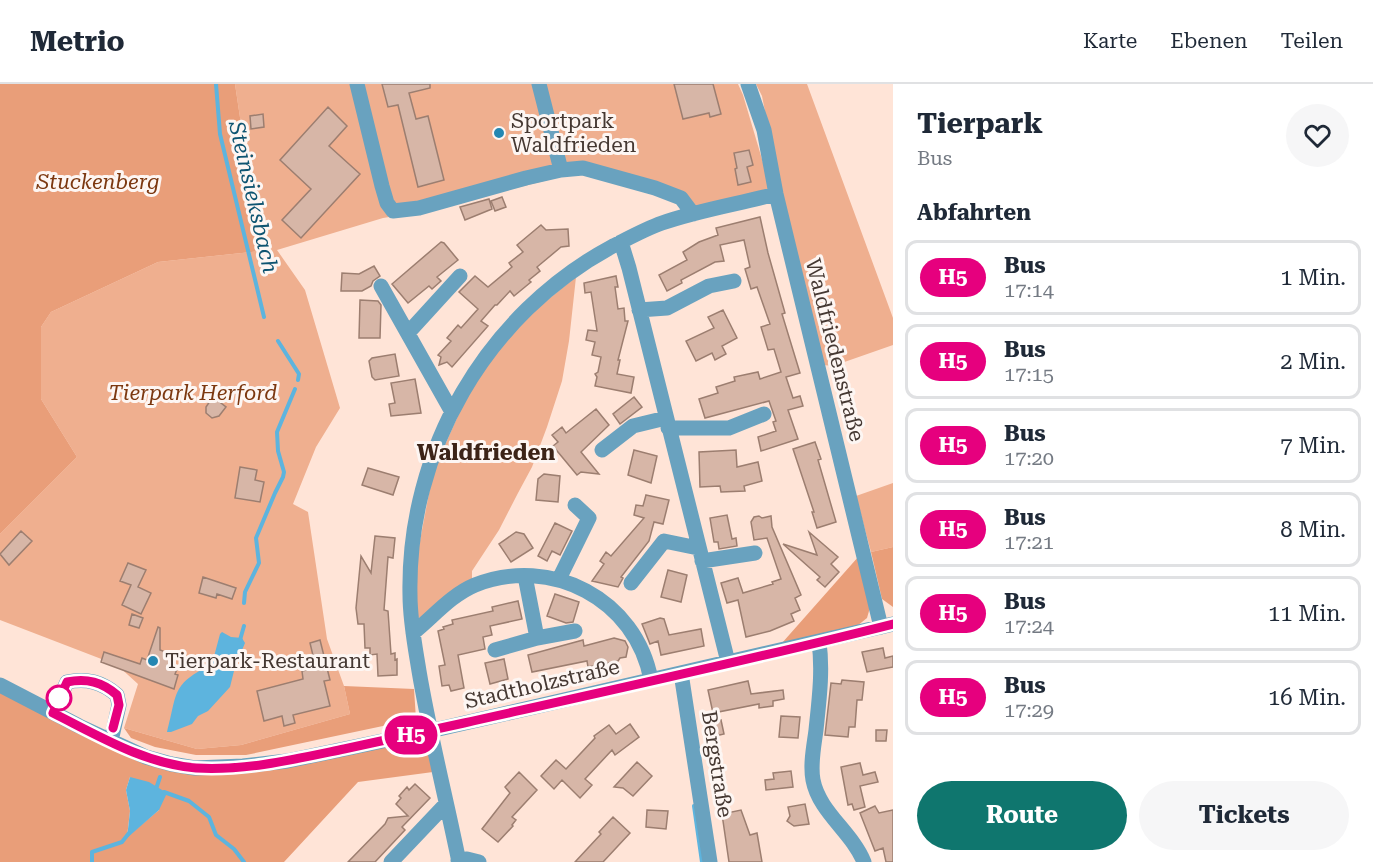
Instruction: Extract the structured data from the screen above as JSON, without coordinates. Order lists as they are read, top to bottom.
{
  "streets": {
    "street": ["Waldfriedenstraße", "Stadtholzstraße", "Bergstraße"]
  },
  "crossings": [
    ["Waldfriedenstraße", "Stadtholzstraße"],
    ["Stadtholzstraße", "Bergstraße"]
  ],
  "districts": ["Waldfrieden"],
  "water": ["Steinsieksbach"],
  "parks": ["Stuckenberg", "Tierpark Herford"],
  "places": ["Sportpark Waldfrieden", "Tierpark-Restaurant"],
  "lines": ["bus line H5"],
  "page": {
    "header": "Metrio",
    "nav": ["Karte", "Ebenen", "Teilen"],
    "on_map": "H5",
    "heading": [
      ["Tierpark", "Bus"],
      "Abfahrten"
    ],
    "list": [
      {
        "mark": "H5",
        "name": "Bus",
        "note": "17:14",
        "value": "1 Min."
      },
      {
        "mark": "H5",
        "name": "Bus",
        "note": "17:15",
        "value": "2 Min."
      },
      {
        "mark": "H5",
        "name": "Bus",
        "note": "17:20",
        "value": "7 Min."
      },
      {
        "mark": "H5",
        "name": "Bus",
        "note": "17:21",
        "value": "8 Min."
      },
      {
        "mark": "H5",
        "name": "Bus",
        "note": "17:24",
        "value": "11 Min."
      },
      {
        "mark": "H5",
        "name": "Bus",
        "note": "17:29",
        "value": "16 Min."
      }
    ],
    "buttons": ["Route", "Tickets"]
  }
}
